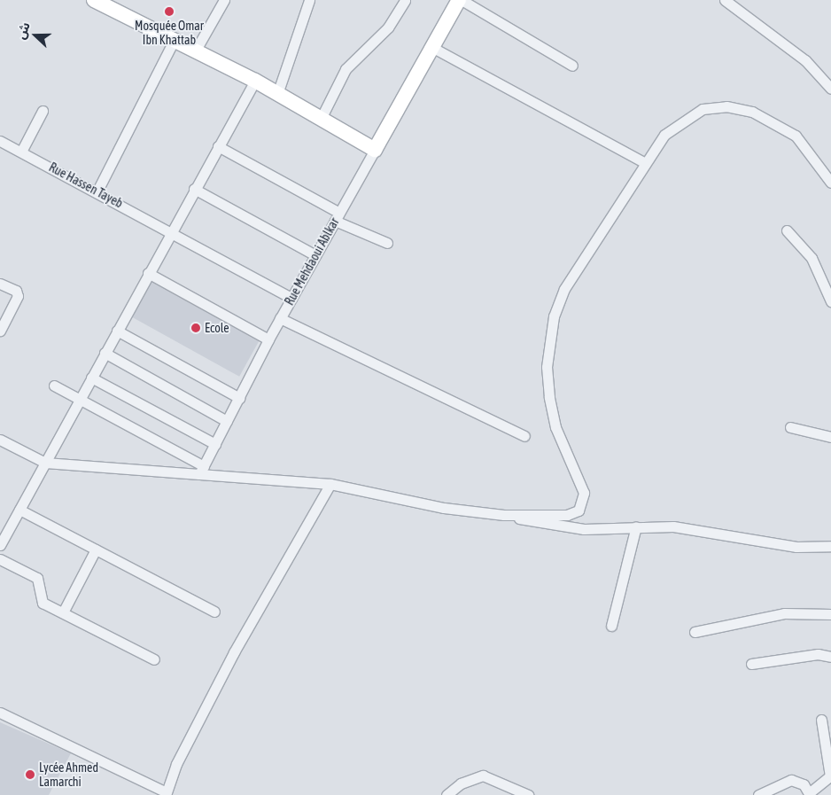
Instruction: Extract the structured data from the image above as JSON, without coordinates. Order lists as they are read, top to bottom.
{
  "streets": {
    "street": ["Rue Hassen Tayeb", "Rue Mehdaoui Ablkar"]
  },
  "crossings": [
    ["Rue Hassen Tayeb", "Rue Mehdaoui Ablkar"]
  ],
  "places": ["Mosquée Omar Ibn Khattab", "Ecole", "Lycée Ahmed Lamarchi"],
  "north": "left"
}
